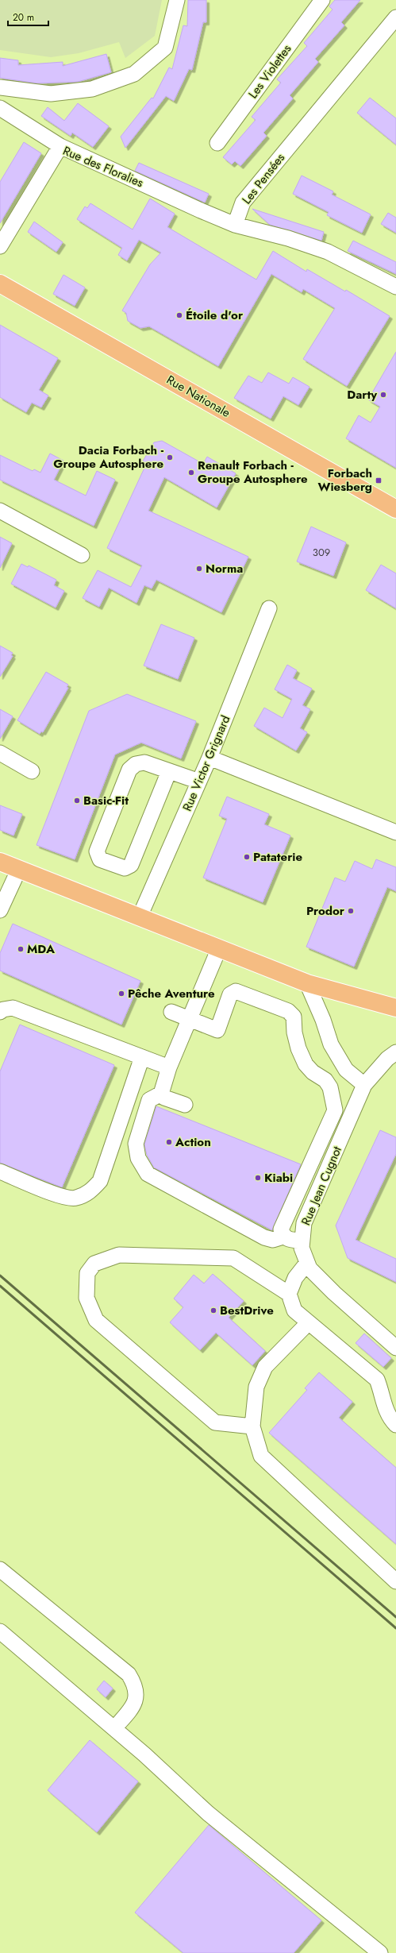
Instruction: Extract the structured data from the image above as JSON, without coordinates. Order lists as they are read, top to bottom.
{
  "streets": {
    "main road": ["Rue Nationale"],
    "street": [
      "Les Violettes",
      "Rue des Floralies",
      "Les Pensées",
      "Rue Victor Grignard",
      "Rue Jean Cugnot"
    ]
  },
  "crossings": [
    ["Rue des Floralies", "Les Pensées"]
  ],
  "places": {
    "other": [
      "Étoile d'or",
      "Darty",
      "Dacia Forbach - Groupe Autosphere",
      "Renault Forbach - Groupe Autosphere",
      "Norma",
      "Basic-Fit",
      "Pataterie",
      "Prodor",
      "MDA",
      "Pêche Aventure",
      "Action",
      "Kiabi",
      "BestDrive"
    ],
    "transit": ["Forbach Wiesberg"]
  },
  "house_numbers": ["309"],
  "scale_bar": "20 m"
}
